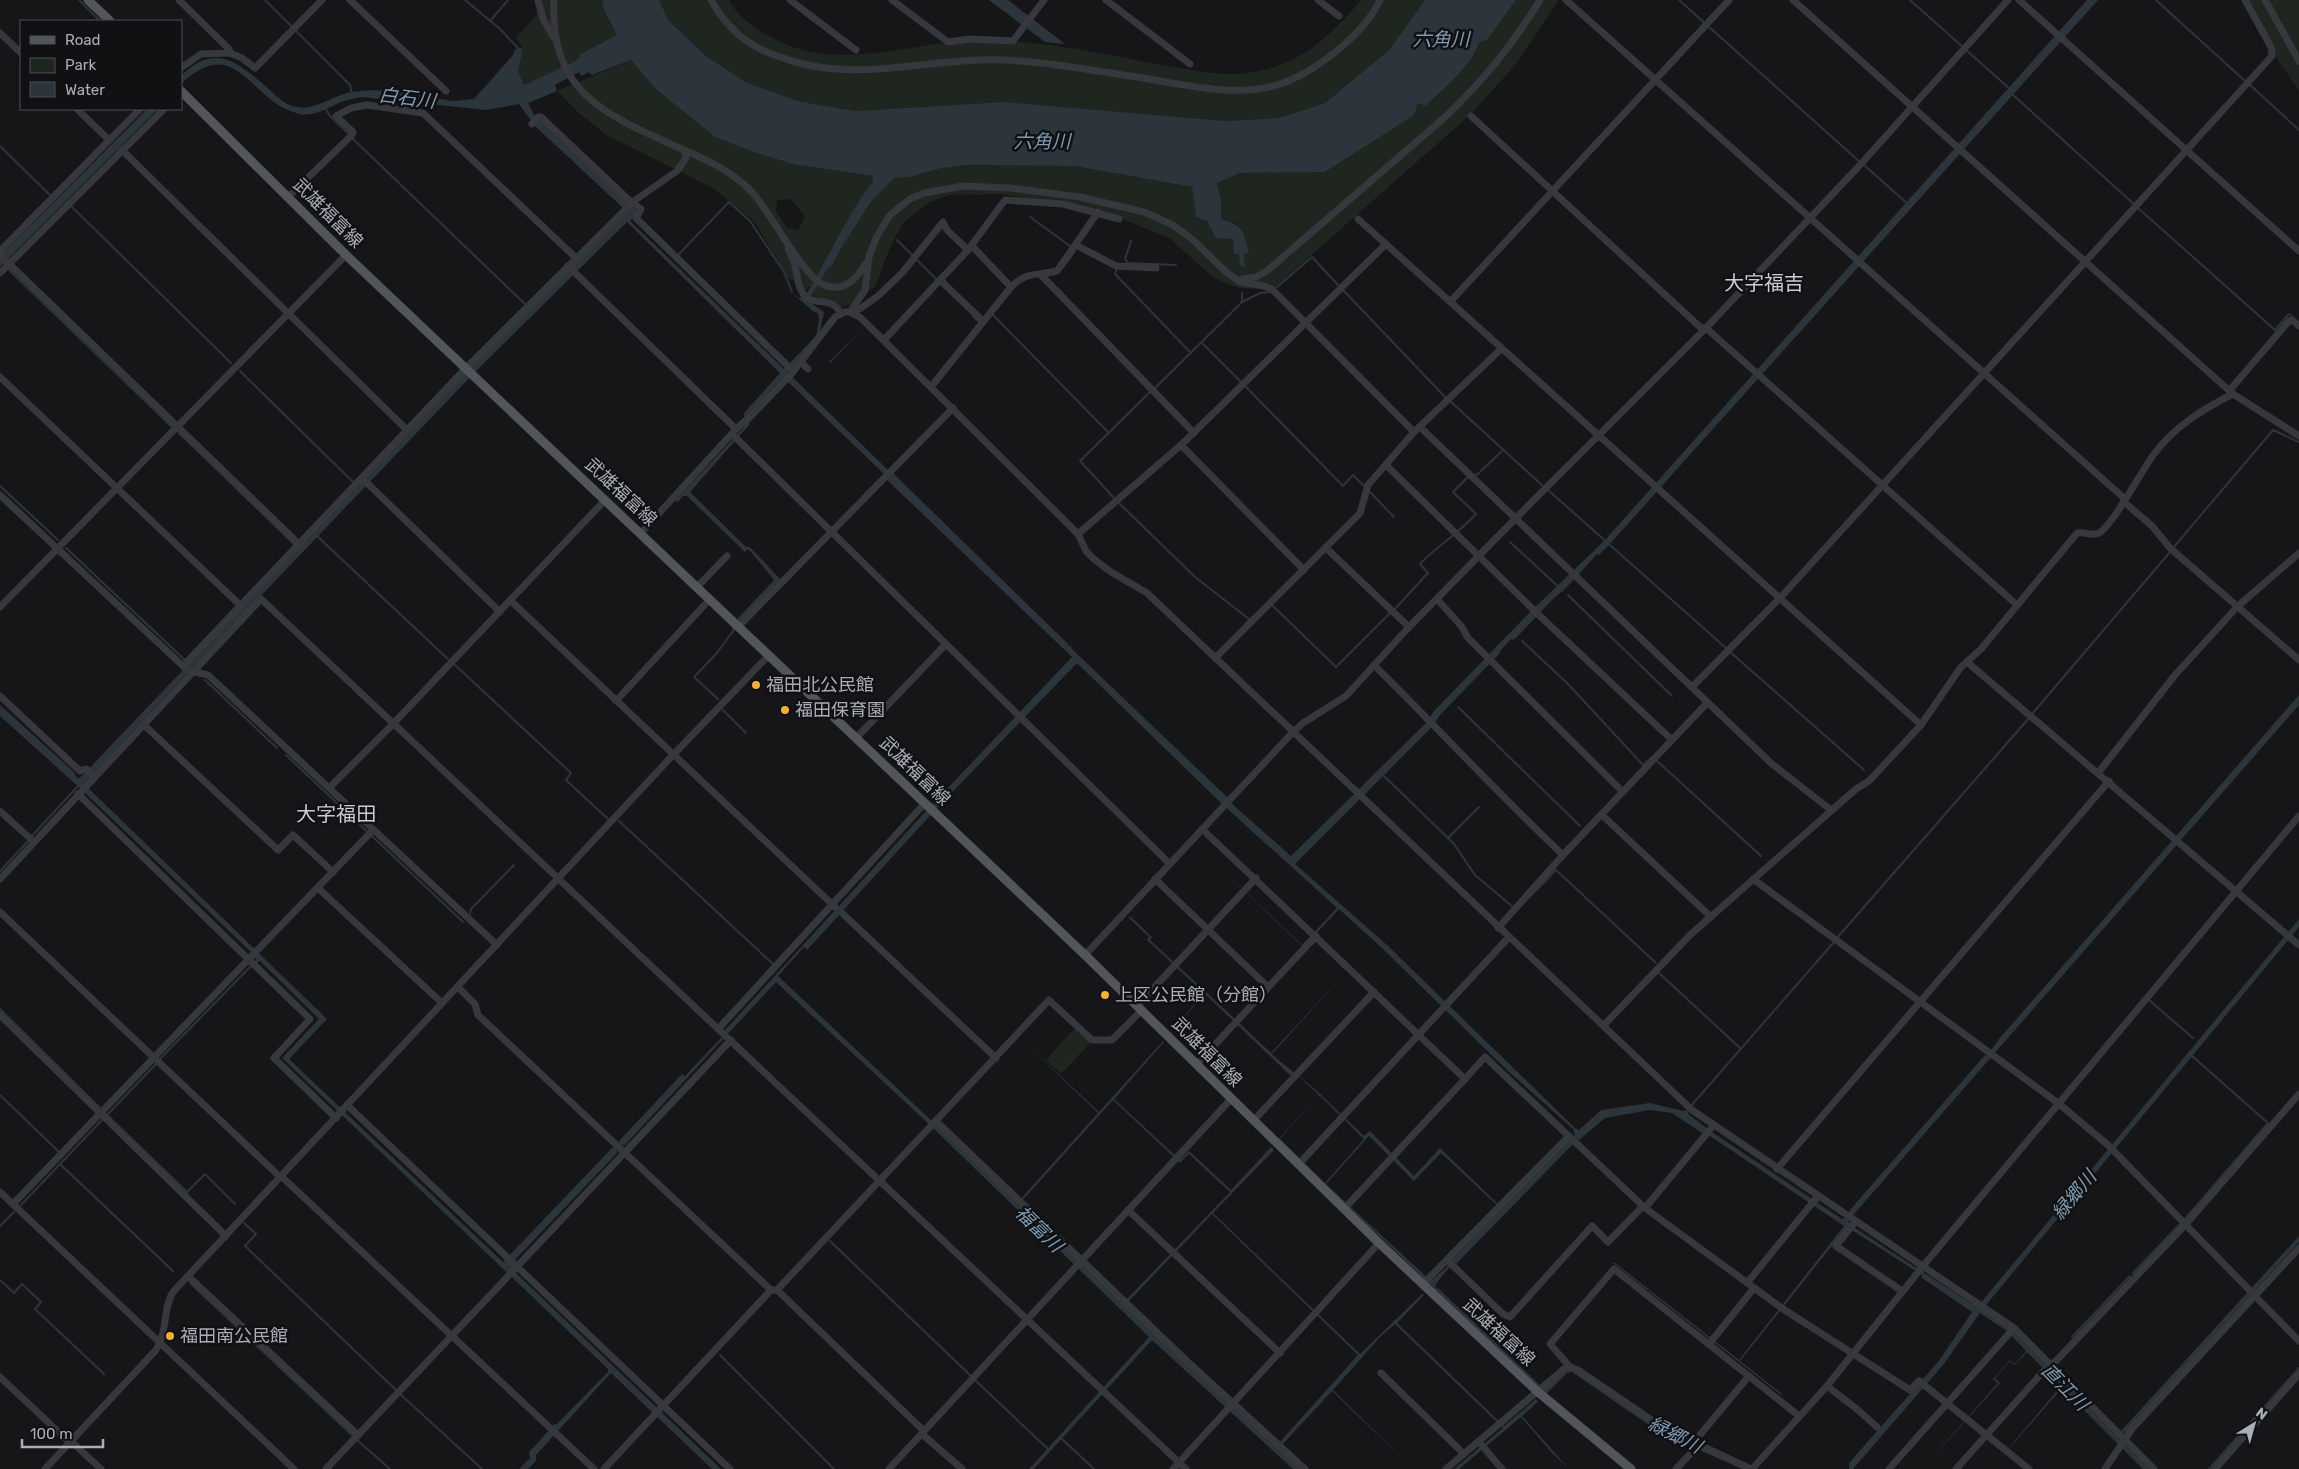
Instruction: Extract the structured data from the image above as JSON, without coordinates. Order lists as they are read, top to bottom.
{
  "streets": {
    "main road": ["武雄福富線"]
  },
  "districts": ["大字福吉", "大字福田"],
  "water": [
    "六角川",
    "白石川",
    "緑郷川",
    "福富川",
    "直江川"
  ],
  "places": [
    "福田北公民館",
    "福田保育園",
    "上区公民館（分館）",
    "福田南公民館"
  ],
  "legend": ["Road", "Park", "Water"],
  "scale_bar": "100 m",
  "north": "top right"
}
